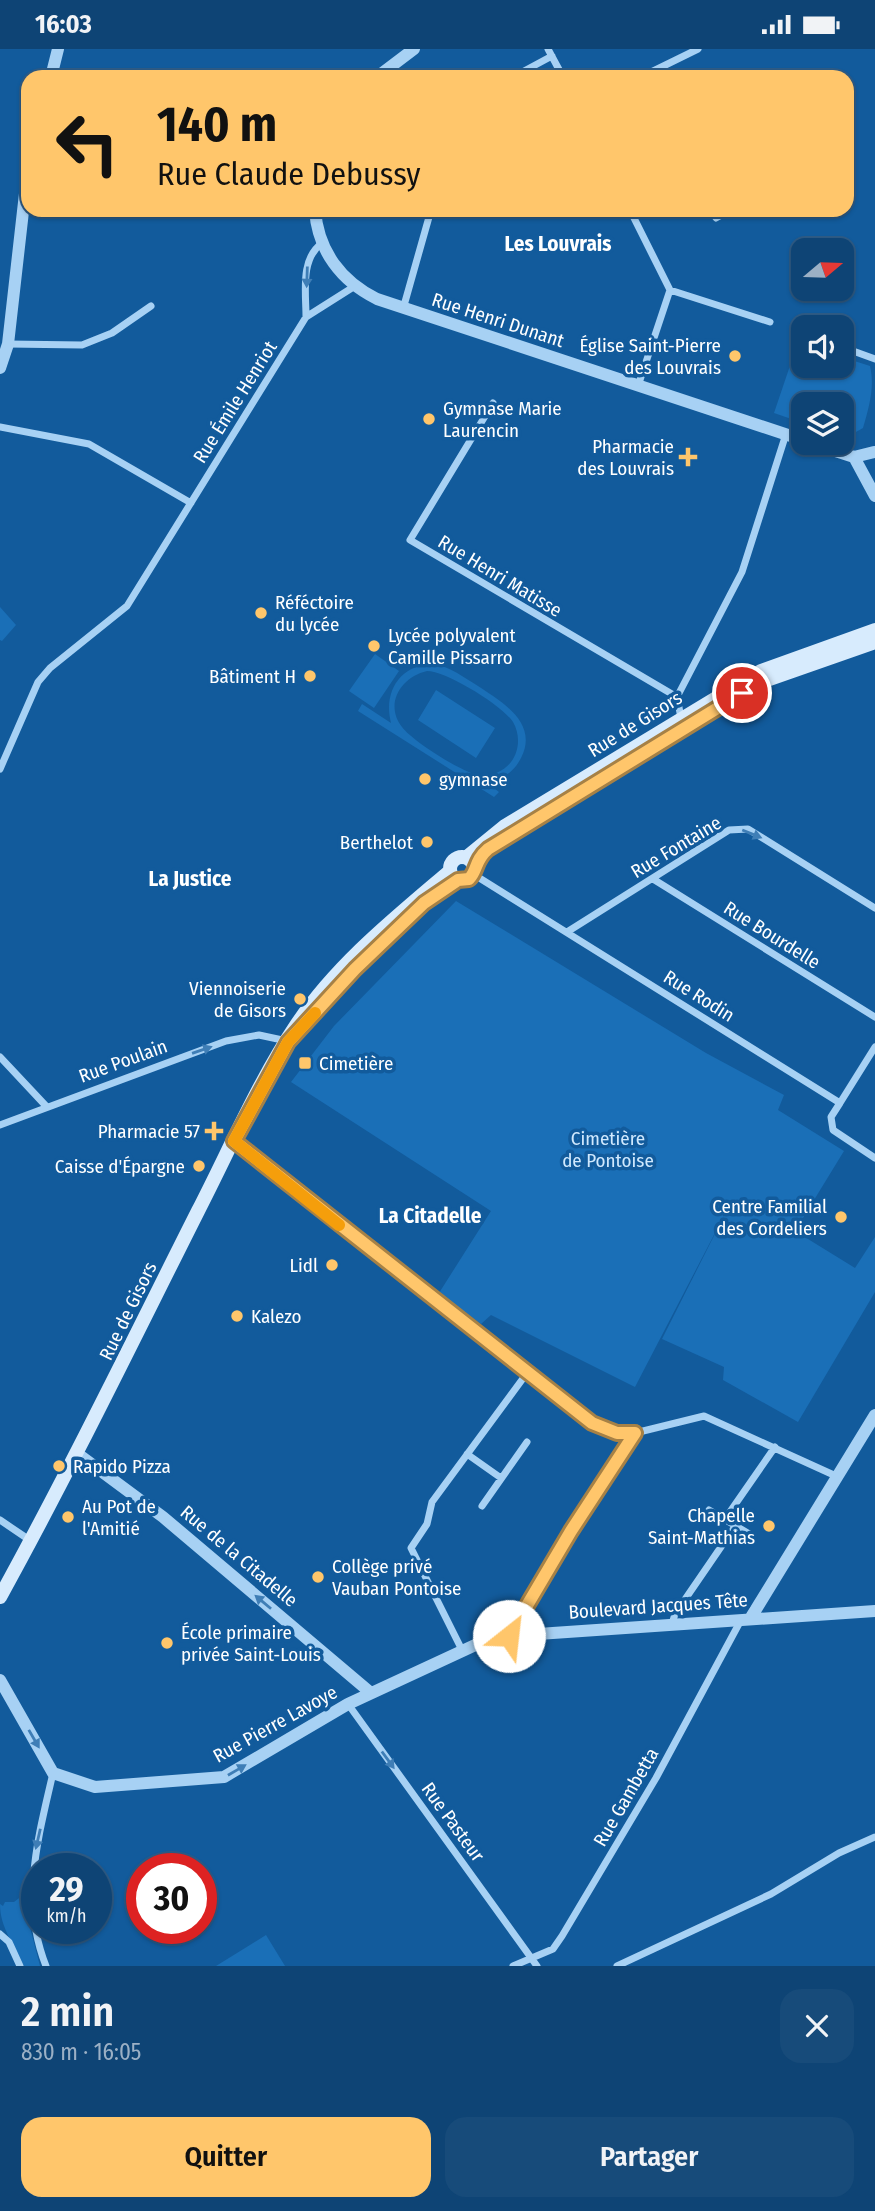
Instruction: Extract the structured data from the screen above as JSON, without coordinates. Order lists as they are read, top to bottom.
{
  "streets": {
    "main road": ["Rue de Gisors"],
    "street": [
      "Rue Henri Dunant",
      "Rue Émile Henriot",
      "Rue Henri Matisse",
      "Rue Fontaine",
      "Rue Bourdelle",
      "Rue Rodin",
      "Rue Poulain",
      "Rue de la Citadelle",
      "Boulevard Jacques Tête",
      "Rue Pierre Lavoye",
      "Rue Gambetta",
      "Rue Pasteur"
    ]
  },
  "crossings": [
    ["Rue Henri Dunant", "Rue Émile Henriot"],
    ["Rue de Gisors", "Rue Rodin"],
    ["Rue de Gisors", "Rue Poulain"],
    ["Rue de Gisors", "Rue de la Citadelle"],
    ["Rue Fontaine", "Rue Bourdelle"],
    ["Rue Fontaine", "Rue Rodin"],
    ["Rue de la Citadelle", "Boulevard Jacques Tête"],
    ["Rue de la Citadelle", "Rue Pierre Lavoye"],
    ["Boulevard Jacques Tête", "Rue Pierre Lavoye"],
    ["Boulevard Jacques Tête", "Rue Gambetta"],
    ["Rue Pierre Lavoye", "Rue Pasteur"],
    ["Rue Gambetta", "Rue Pasteur"]
  ],
  "one_way": [
    "Rue Fontaine",
    "Rue Poulain",
    "Rue de la Citadelle",
    "Rue Pierre Lavoye",
    "Rue Pasteur"
  ],
  "districts": ["Les Louvrais", "La Justice", "La Citadelle"],
  "parks": ["Cimetière de Pontoise"],
  "places": {
    "other": [
      "Église Saint-Pierre des Louvrais",
      "Gymnase Marie Laurencin",
      "Réféctoire du lycée",
      "Lycée polyvalent Camille Pissarro",
      "Bâtiment H",
      "gymnase",
      "Berthelot",
      "Viennoiserie de Gisors",
      "Caisse d'Épargne",
      "Centre Familial des Cordeliers",
      "Lidl",
      "Kalezo",
      "Rapido Pizza",
      "Au Pot de l'Amitié",
      "Chapelle Saint-Mathias",
      "Collège privé Vauban Pontoise",
      "École primaire privée Saint-Louis"
    ],
    "health": ["Pharmacie des Louvrais", "Pharmacie 57"],
    "transit": ["Cimetière"]
  },
  "north": "right",
  "page": {
    "status": "16:03",
    "turn": ["140 m", "Rue Claude Debussy"],
    "speed": "29 km/h",
    "limit": "30",
    "heading": ["2 min", "830 m · 16:05"],
    "buttons": ["Quitter", "Partager"]
  }
}
